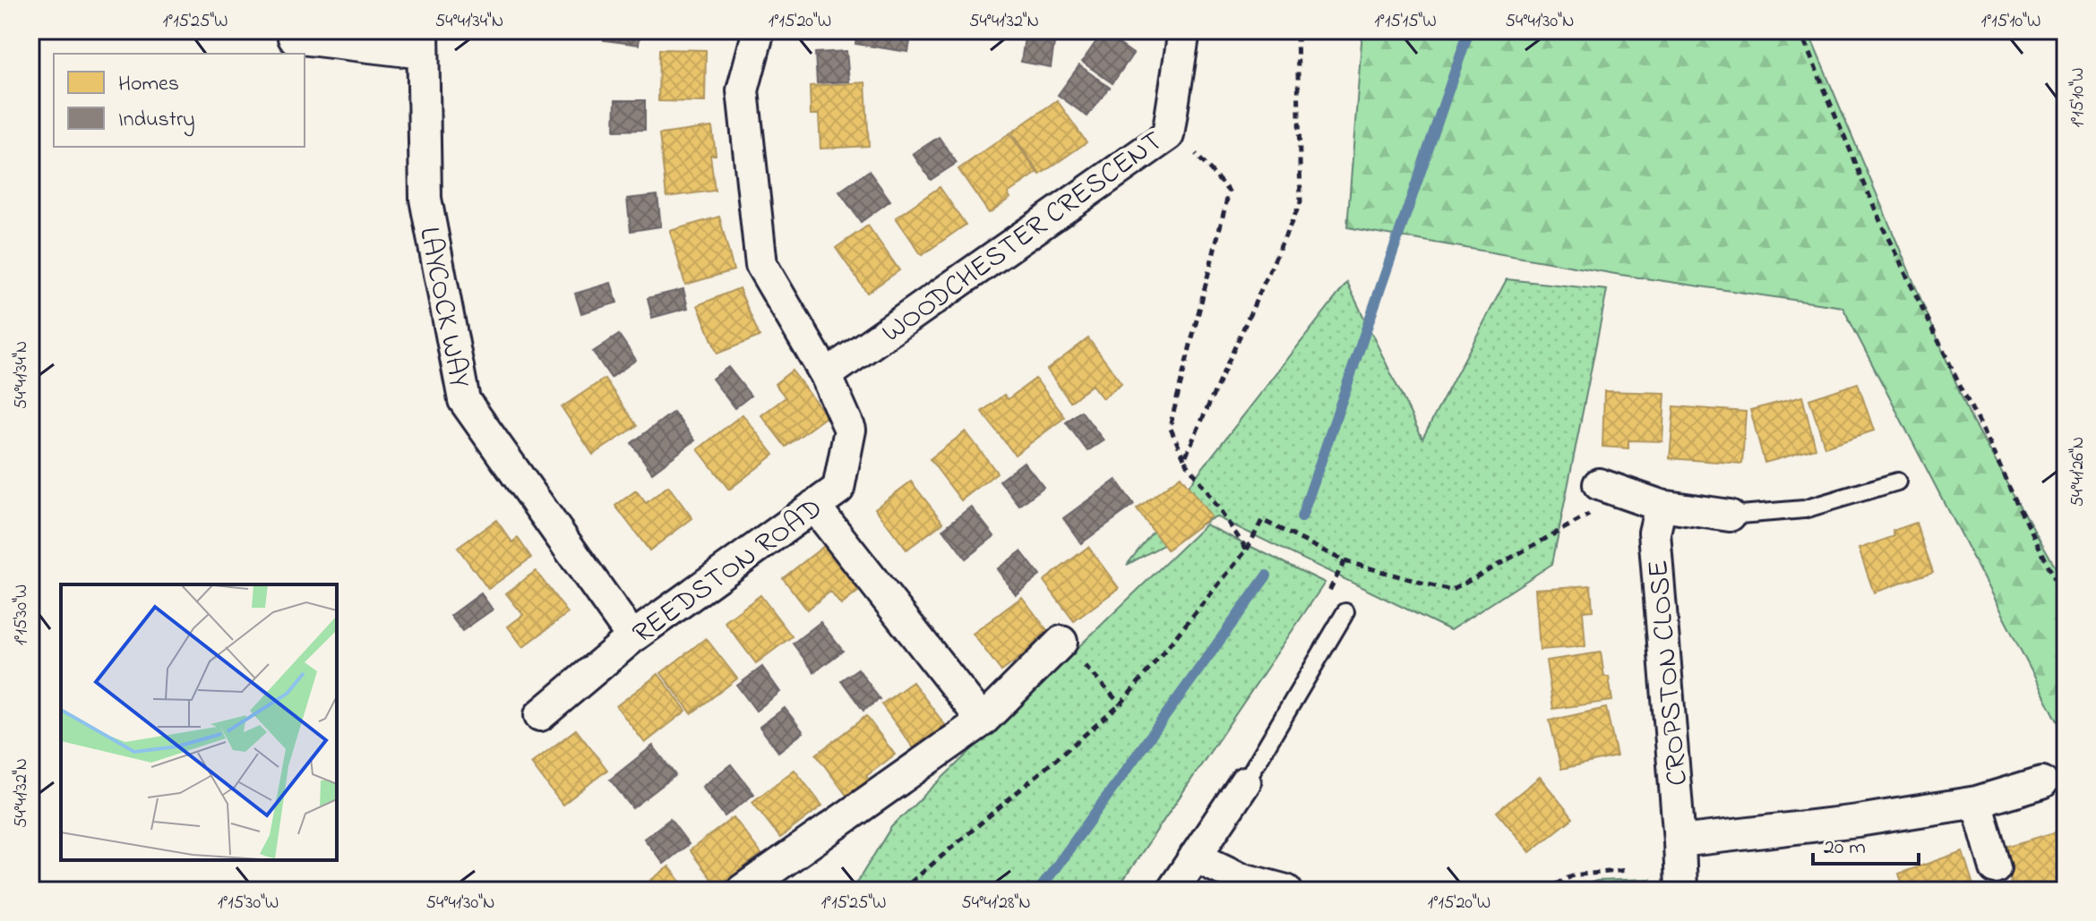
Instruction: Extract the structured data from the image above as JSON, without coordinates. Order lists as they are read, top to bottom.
{
  "streets": {
    "street": [
      "WOODCHESTER CRESCENT",
      "LAYCOCK WAY",
      "REEDSTON ROAD",
      "CROPSTON CLOSE"
    ]
  },
  "crossings": [
    ["WOODCHESTER CRESCENT", "REEDSTON ROAD"],
    ["LAYCOCK WAY", "REEDSTON ROAD"]
  ],
  "legend": ["Homes", "Industry"],
  "scale_bar": "20 m",
  "coordinates": [
    "1°15'25\"W",
    "54°41'34\"N",
    "1°15'20\"W",
    "54°41'32\"N",
    "1°15'15\"W",
    "54°41'30\"N",
    "1°15'10\"W",
    "54°41'26\"N",
    "1°15'30\"W",
    "54°41'28\"N"
  ]
}
